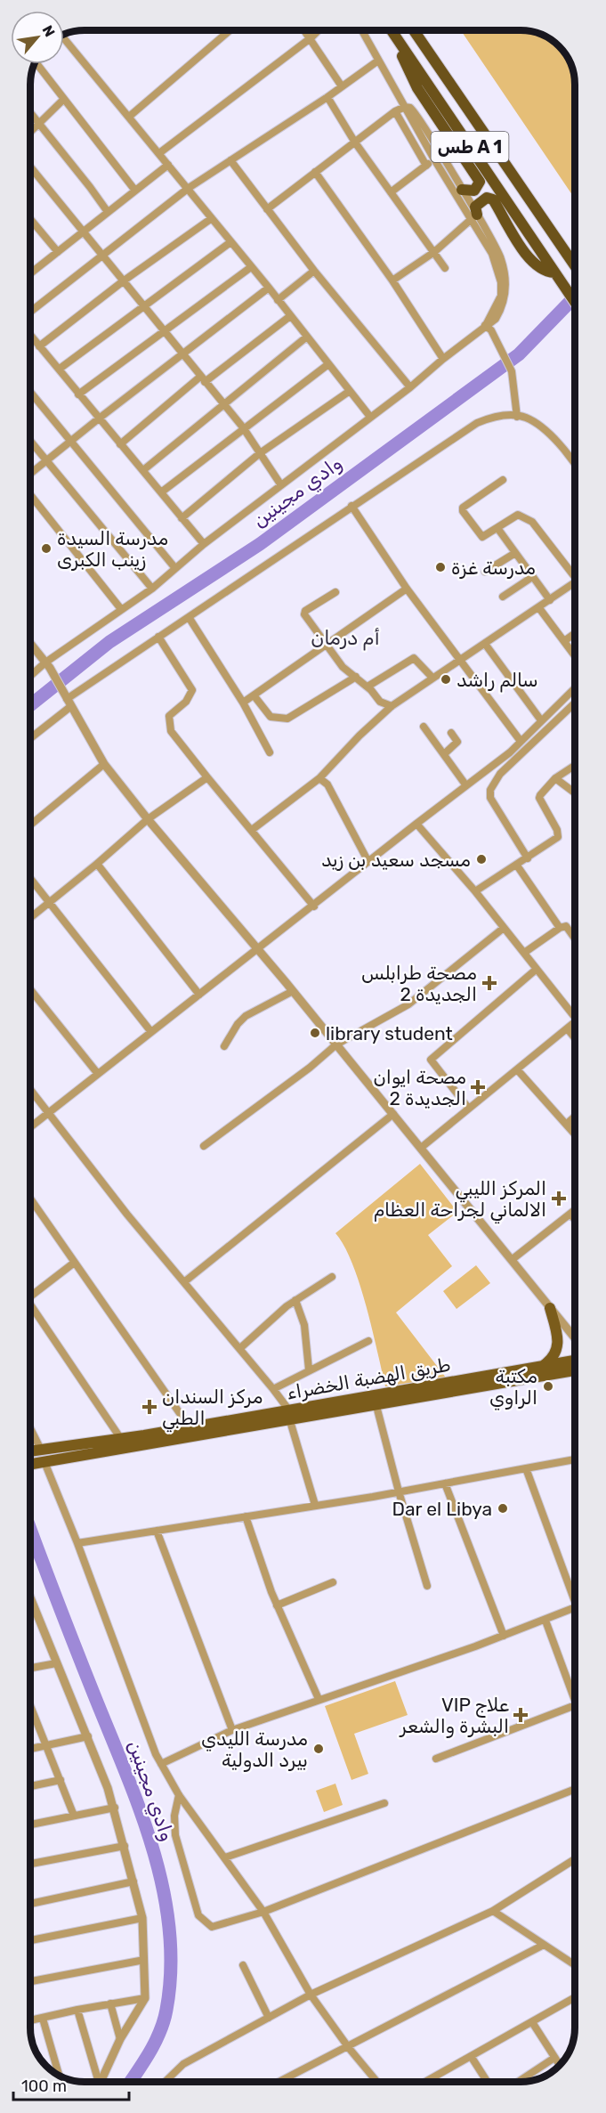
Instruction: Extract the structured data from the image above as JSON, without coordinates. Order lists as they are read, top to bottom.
{
  "streets": {
    "highway": ["طس A 1"],
    "main road": ["طريق الهضبة الخضراء"]
  },
  "districts": ["أم درمان"],
  "water": ["وادي مجينين"],
  "places": {
    "other": [
      "مدرسة السيدة زينب الكبرى",
      "مدرسة غزة",
      "سالم راشد",
      "مسجد سعيد بن زيد",
      "library student",
      "مكتبة الراوي",
      "Dar el Libya",
      "مدرسة الليدي بيرد الدولية"
    ],
    "health": [
      "مصحة طرابلس الجديدة 2",
      "مصحة ايوان الجديدة 2",
      "المركز الليبي الالماني لجراحة العظام",
      "مركز السندان الطبي",
      "VIP علاج البشرة والشعر"
    ]
  },
  "scale_bar": "100 m",
  "north": "top right"
}
